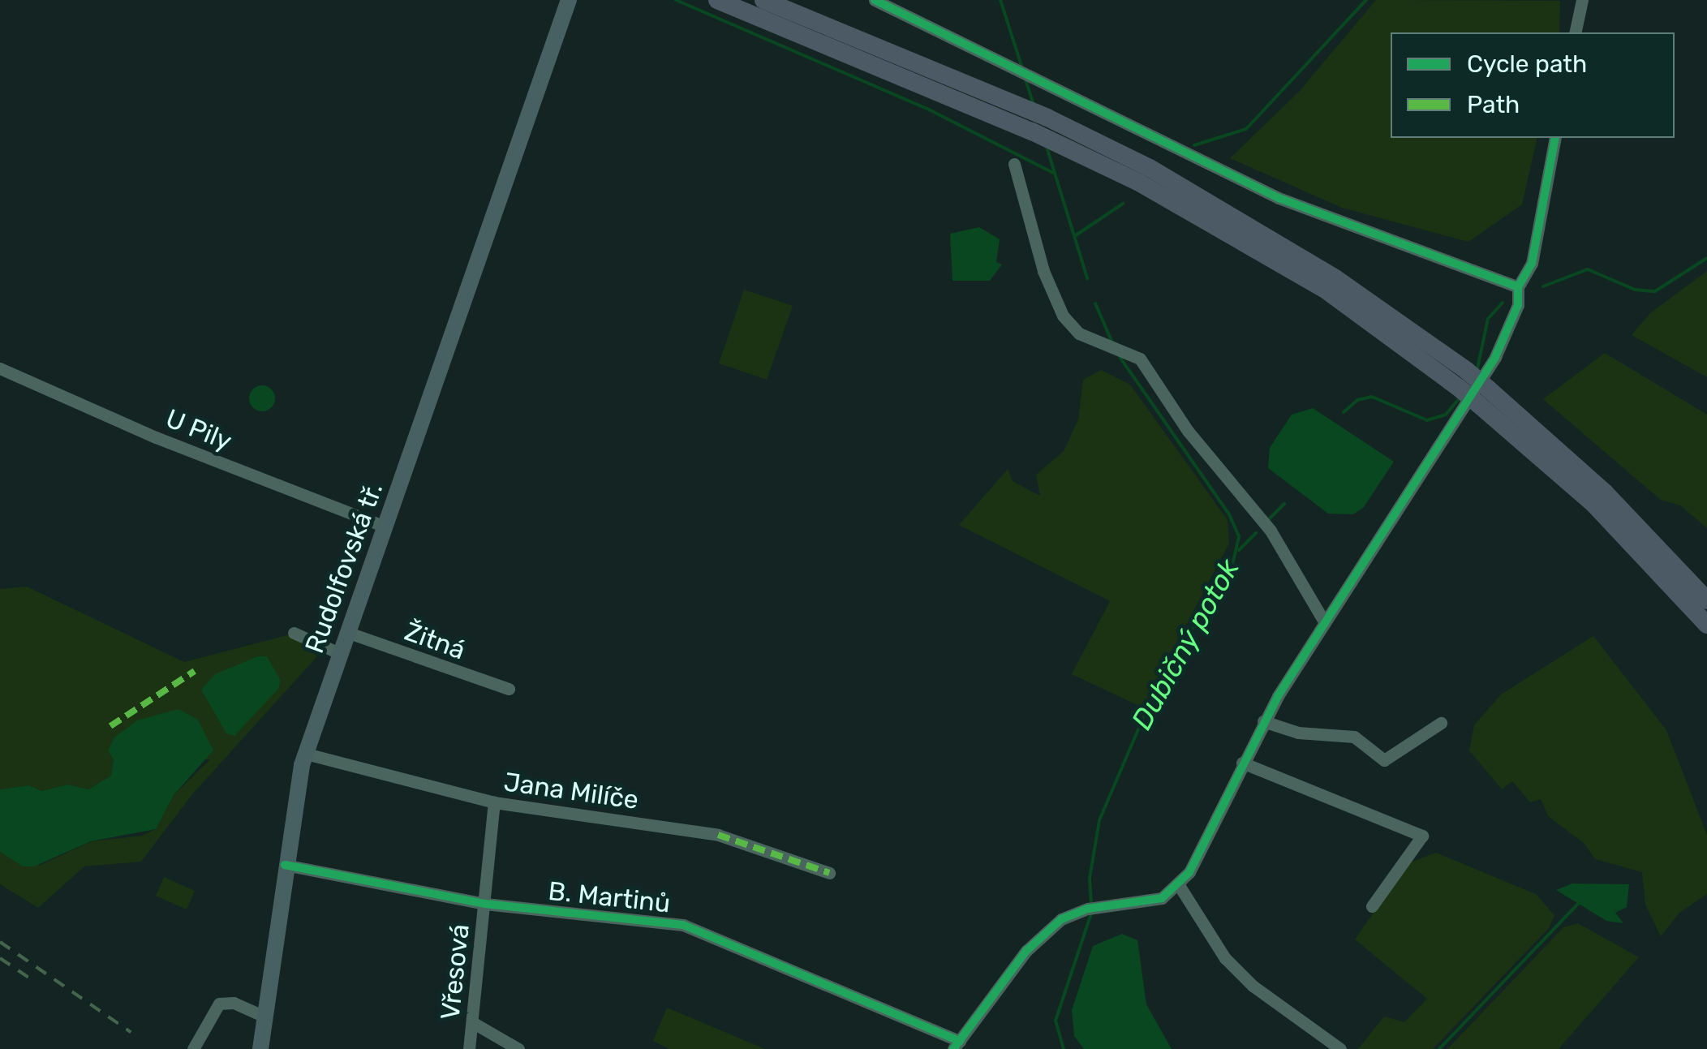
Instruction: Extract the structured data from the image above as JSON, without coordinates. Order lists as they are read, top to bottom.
{
  "streets": {
    "main road": ["Rudolfovská tř."],
    "street": [
      "U Pily",
      "Žitná",
      "Jana Milíče",
      "B. Martinů",
      "Vřesová"
    ]
  },
  "crossings": [
    ["U Pily", "Rudolfovská tř."],
    ["Rudolfovská tř.", "Žitná"],
    ["Rudolfovská tř.", "Jana Milíče"],
    ["Rudolfovská tř.", "B. Martinů"],
    ["Jana Milíče", "Vřesová"],
    ["B. Martinů", "Vřesová"]
  ],
  "water": ["Dubičný potok"],
  "legend": ["Cycle path", "Path"]
}
